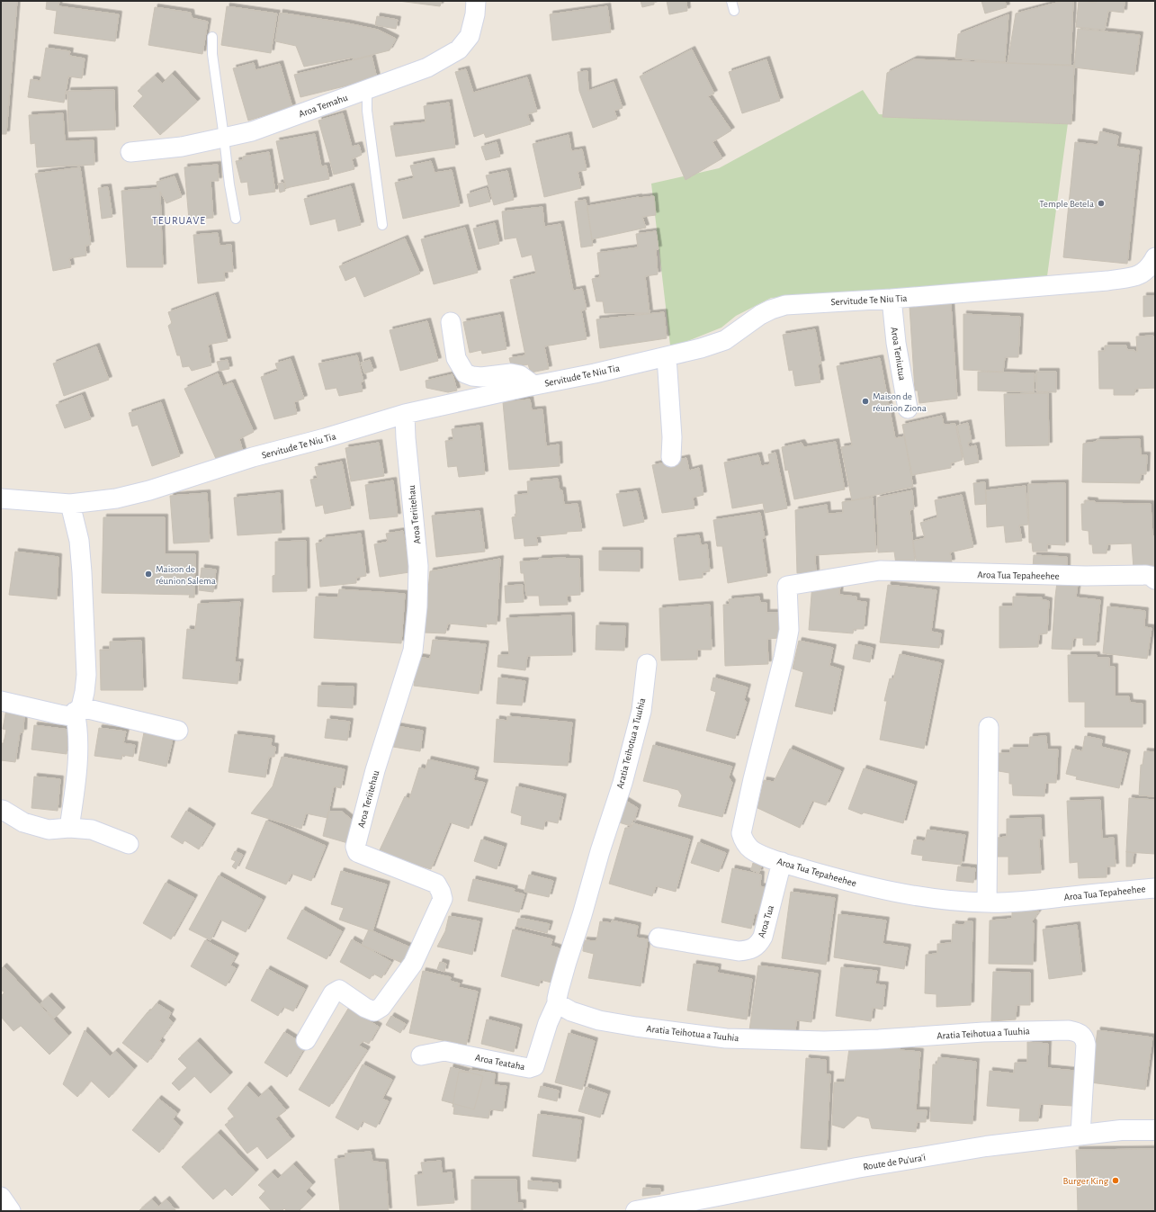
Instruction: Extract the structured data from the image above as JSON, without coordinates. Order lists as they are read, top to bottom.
{
  "streets": {
    "main road": ["Route de Pu'ura'i"],
    "street": [
      "Aroa Temahu",
      "Servitude Te Niu Tia",
      "Aroa Teniutua",
      "Aroa Teriitehau",
      "Aroa Tua Tepaheehee",
      "Aratia Teihotua a Tuuhia",
      "Aroa Tua",
      "Aroa Teataha"
    ]
  },
  "crossings": [
    ["Servitude Te Niu Tia", "Aroa Teniutua"],
    ["Servitude Te Niu Tia", "Aroa Teriitehau"],
    ["Aroa Tua Tepaheehee", "Aroa Tua"],
    ["Aratia Teihotua a Tuuhia", "Aroa Teataha"],
    ["Aratia Teihotua a Tuuhia", "Route de Pu'ura'i"]
  ],
  "districts": ["TEURUAVE"],
  "places": [
    "Temple Betela",
    "Maison de réunion Ziona",
    "Maison de réunion Salema",
    "Burger King"
  ]
}
